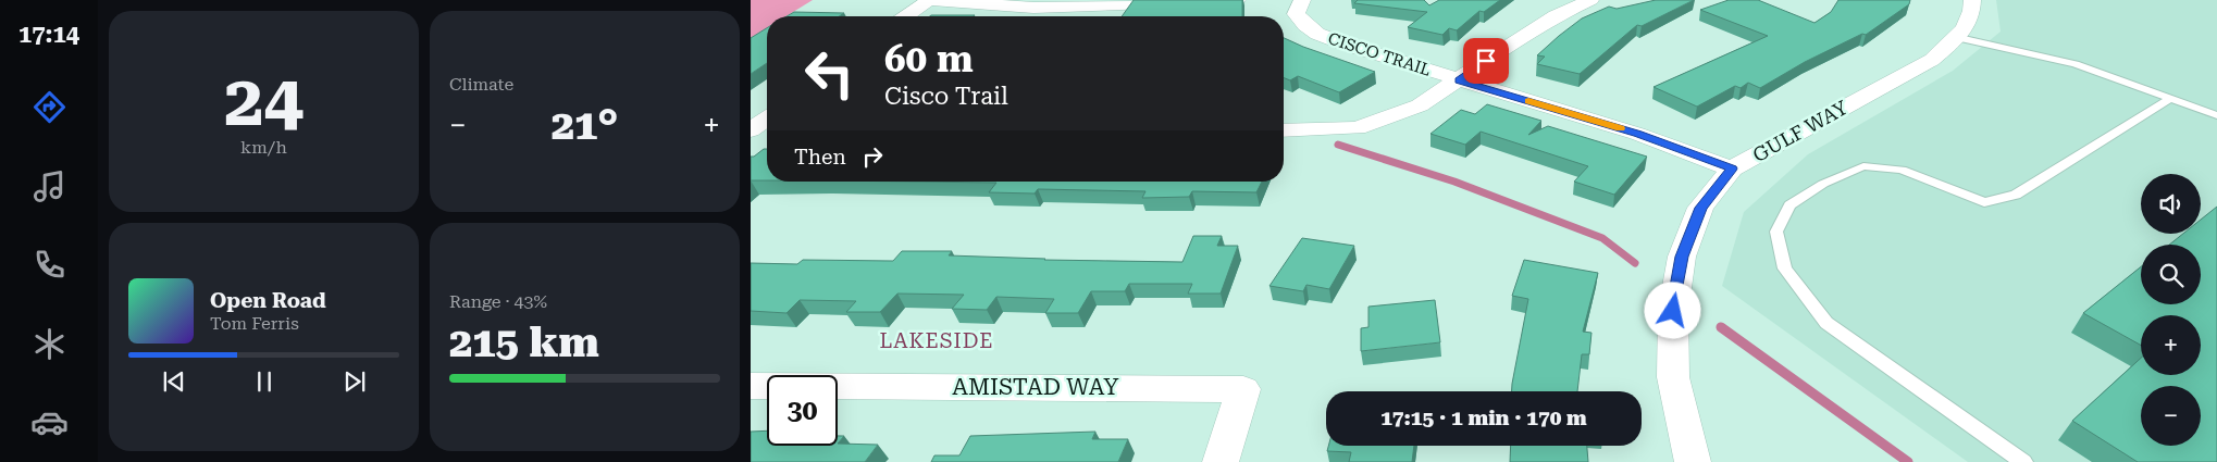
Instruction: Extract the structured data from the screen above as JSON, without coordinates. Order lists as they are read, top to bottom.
{
  "streets": {
    "street": ["CISCO TRAIL", "GULF WAY", "AMISTAD WAY"]
  },
  "crossings": [
    ["CISCO TRAIL", "GULF WAY"]
  ],
  "districts": ["LAKESIDE"],
  "page": {
    "tabs": "17:14",
    "tile": [
      ["24", "km/h"],
      "Climate",
      ["Range · 43%", "215 km"]
    ],
    "turn": ["60 m", "Cisco Trail"],
    "heat": ["−", "21°", "+"],
    "then": "Then",
    "map_buttons": ["+", "−"],
    "song": ["Open Road", "Tom Ferris"],
    "limit": "30",
    "trip": "17:15 · 1 min · 170 m"
  }
}
